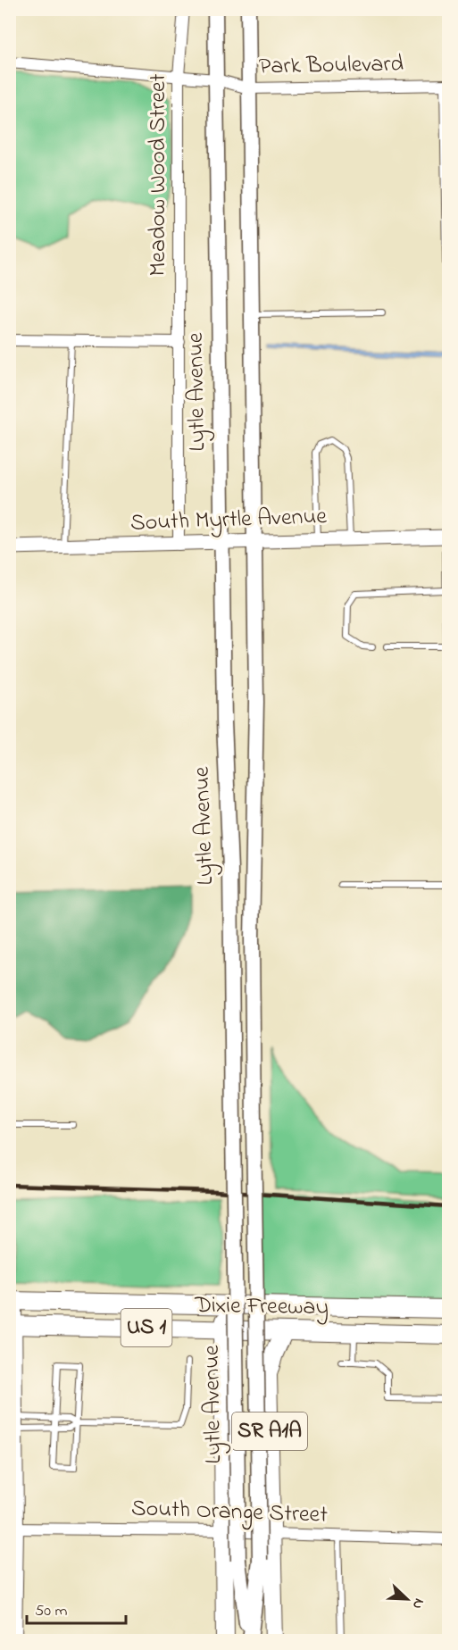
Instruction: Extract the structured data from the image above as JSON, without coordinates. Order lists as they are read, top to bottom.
{
  "streets": {
    "main road": [
      "Lytle Avenue",
      "Dixie Freeway",
      "US 1",
      "SR A1A"
    ],
    "street": [
      "Park Boulevard",
      "Meadow Wood Street",
      "South Myrtle Avenue",
      "South Orange Street"
    ]
  },
  "crossings": [
    ["Park Boulevard", "Meadow Wood Street"],
    ["Park Boulevard", "Lytle Avenue"],
    ["Meadow Wood Street", "South Myrtle Avenue"],
    ["Lytle Avenue", "South Myrtle Avenue"],
    ["Dixie Freeway", "SR A1A"],
    ["SR A1A", "South Orange Street"]
  ],
  "scale_bar": "50 m",
  "north": "bottom right"
}
